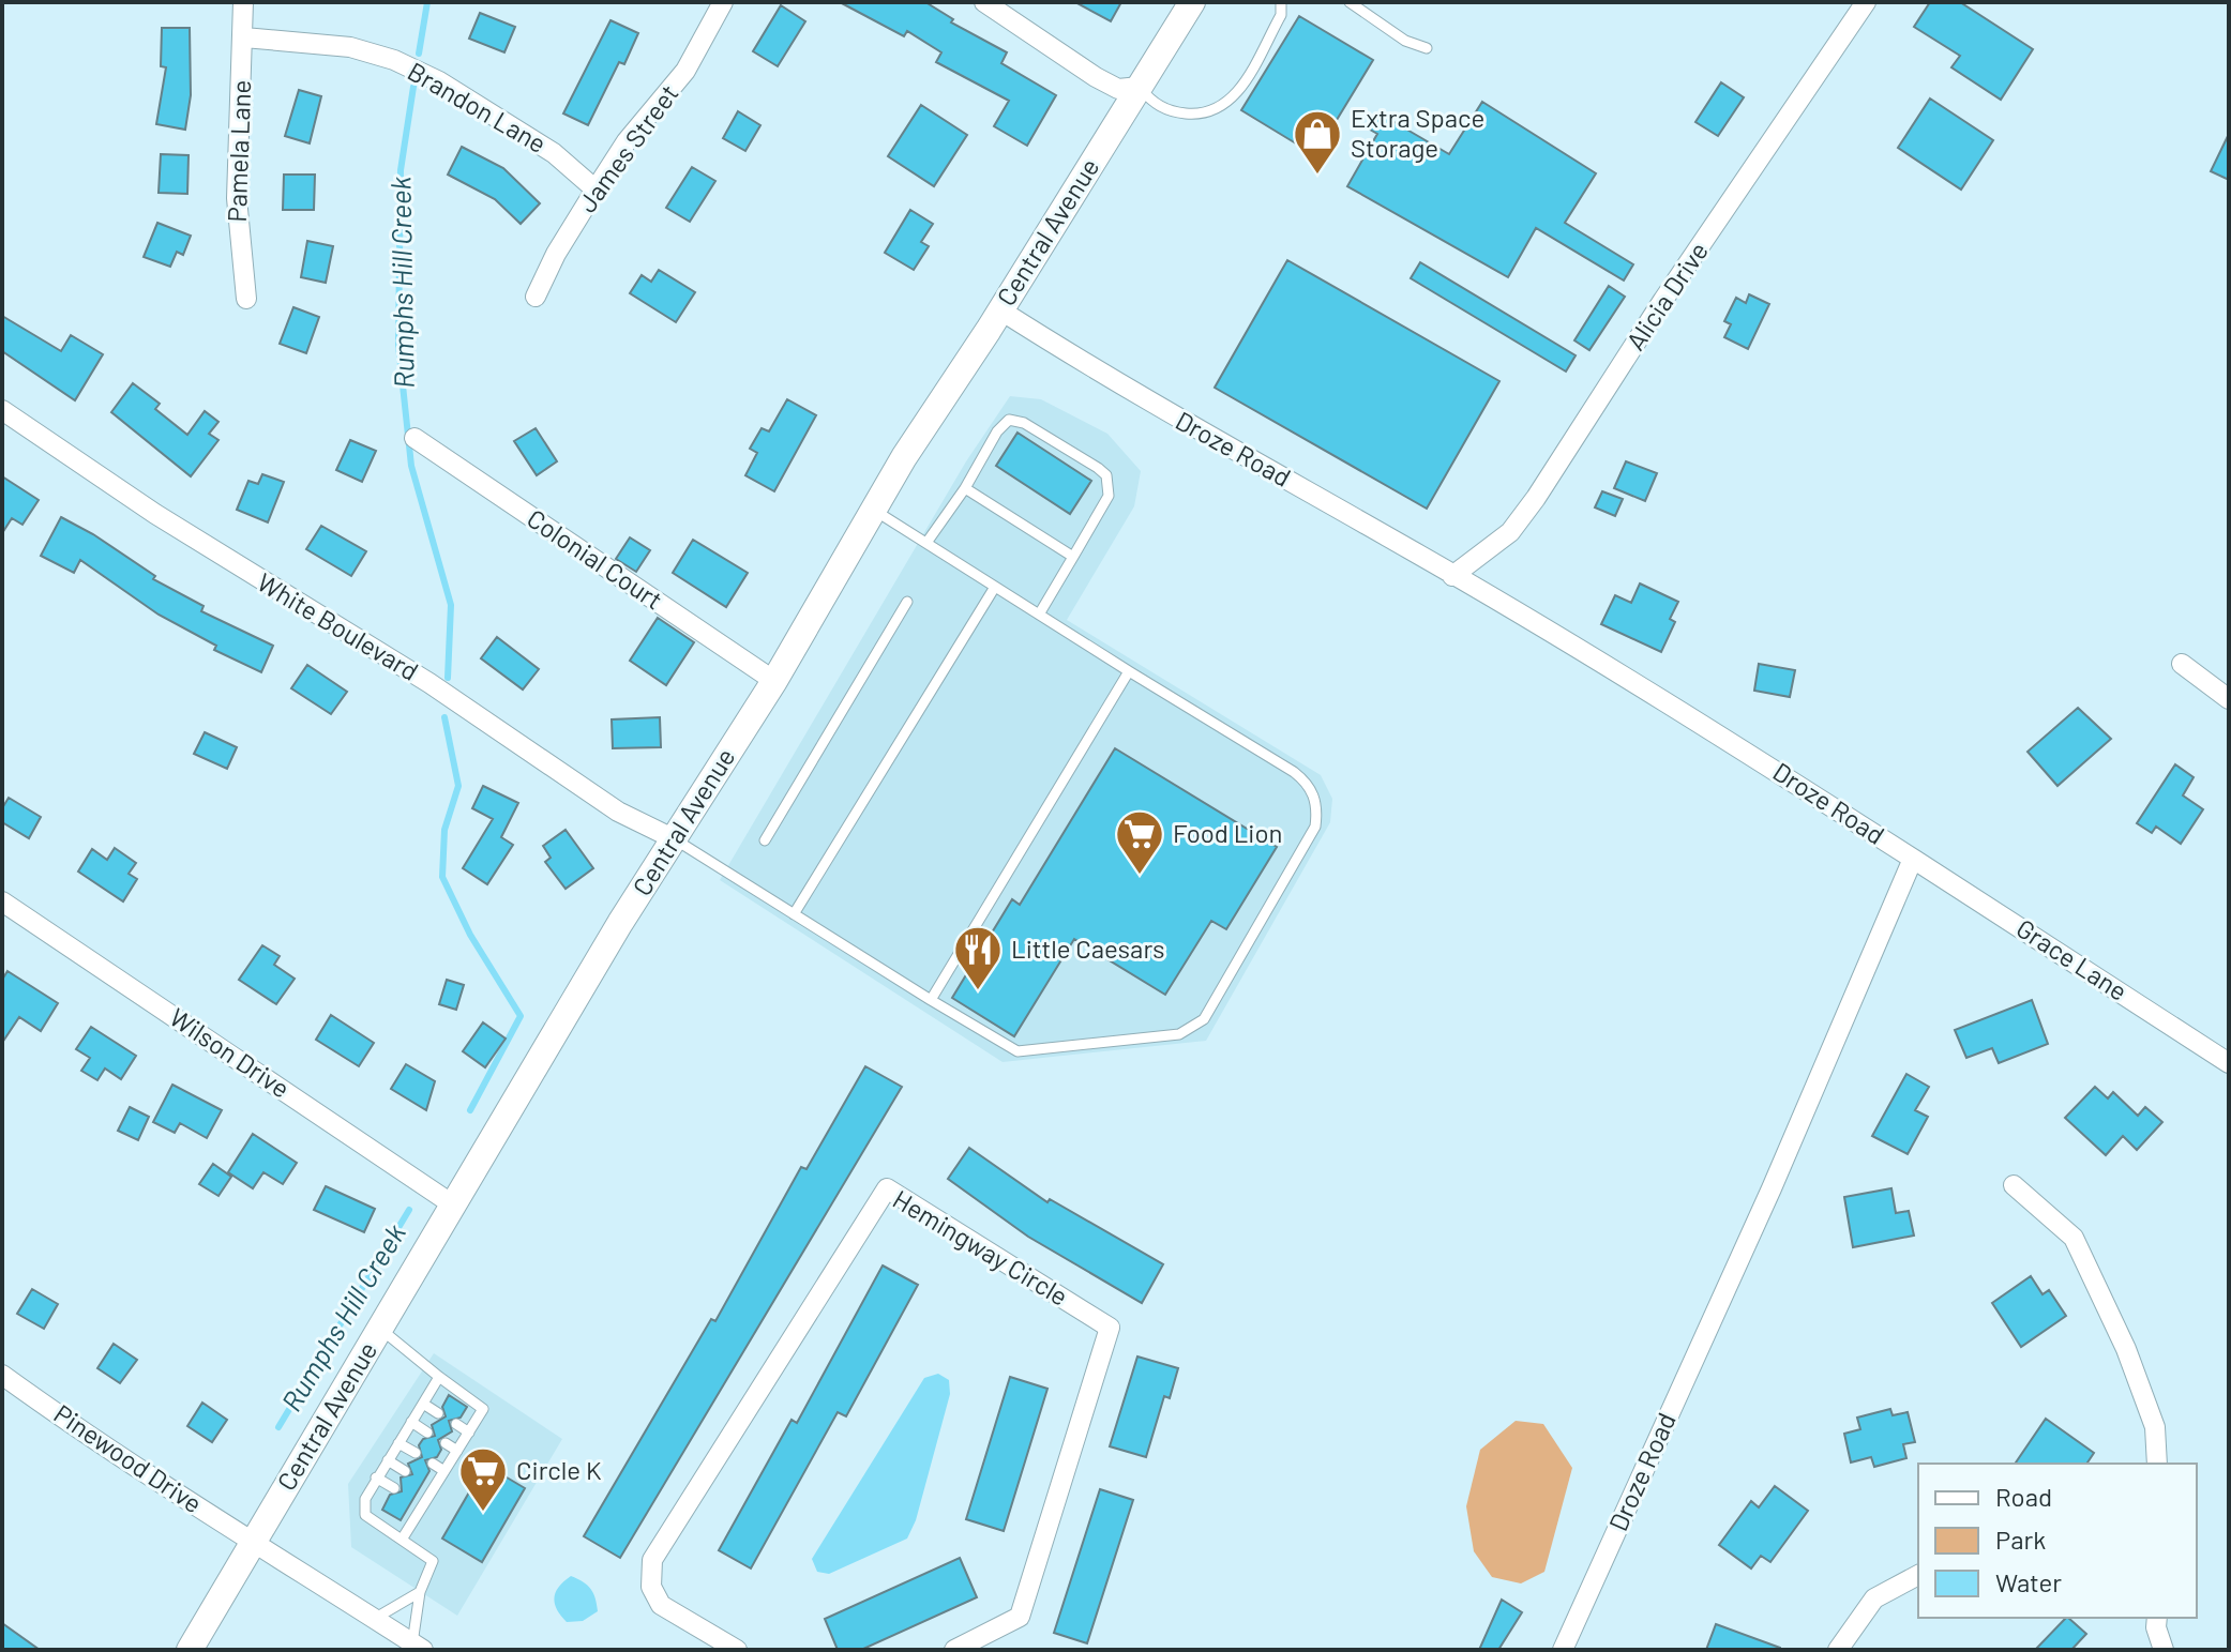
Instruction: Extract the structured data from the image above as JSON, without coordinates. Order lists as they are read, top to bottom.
{
  "streets": {
    "street": [
      "Brandon Lane",
      "James Street",
      "Pamela Lane",
      "Central Avenue",
      "Alicia Drive",
      "Droze Road",
      "Colonial Court",
      "White Boulevard",
      "Grace Lane",
      "Wilson Drive",
      "Hemingway Circle",
      "Pinewood Drive"
    ]
  },
  "crossings": [
    ["Brandon Lane", "James Street"],
    ["Brandon Lane", "Pamela Lane"],
    ["Central Avenue", "Droze Road"],
    ["Central Avenue", "Colonial Court"],
    ["Central Avenue", "White Boulevard"],
    ["Central Avenue", "Wilson Drive"],
    ["Central Avenue", "Pinewood Drive"],
    ["Alicia Drive", "Droze Road"],
    ["Droze Road", "Grace Lane"]
  ],
  "water": ["Rumphs Hill Creek"],
  "places": {
    "shop": ["Extra Space Storage"],
    "supermarket": ["Food Lion", "Circle K"],
    "restaurant": ["Little Caesars"]
  },
  "legend": ["Road", "Park", "Water"]
}
